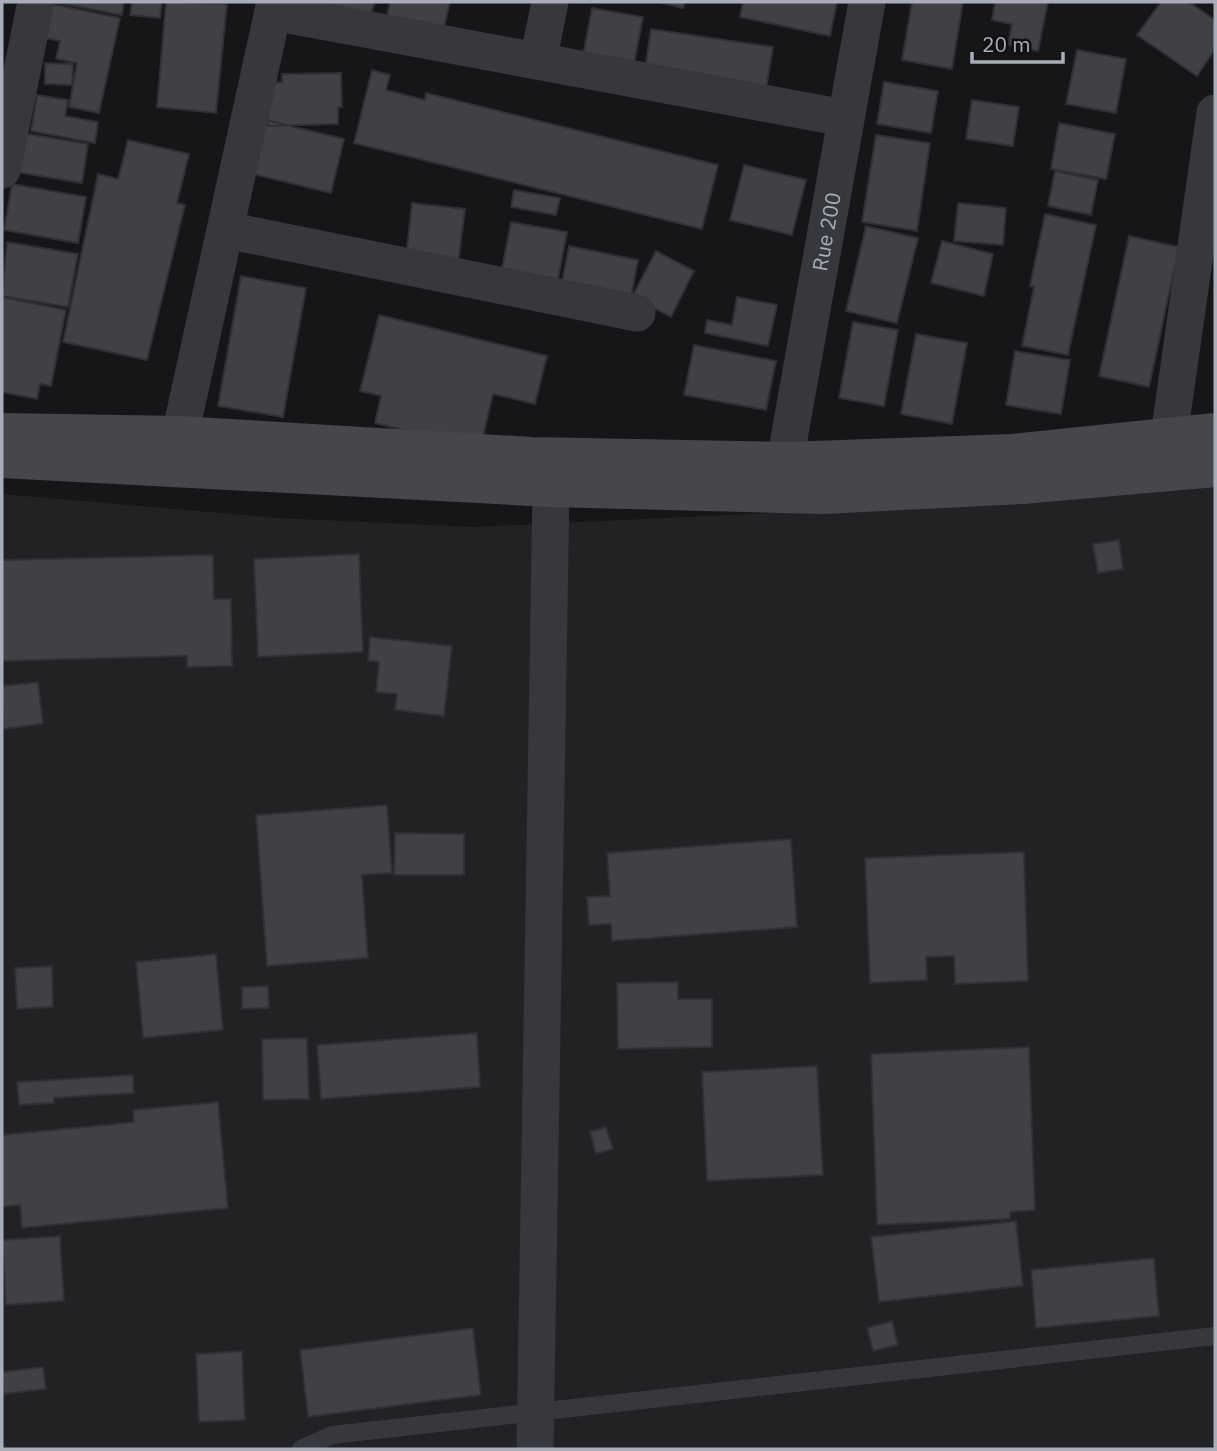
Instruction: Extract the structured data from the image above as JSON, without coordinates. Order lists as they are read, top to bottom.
{
  "streets": {
    "street": ["Rue 200"]
  },
  "scale_bar": "20 m"
}
